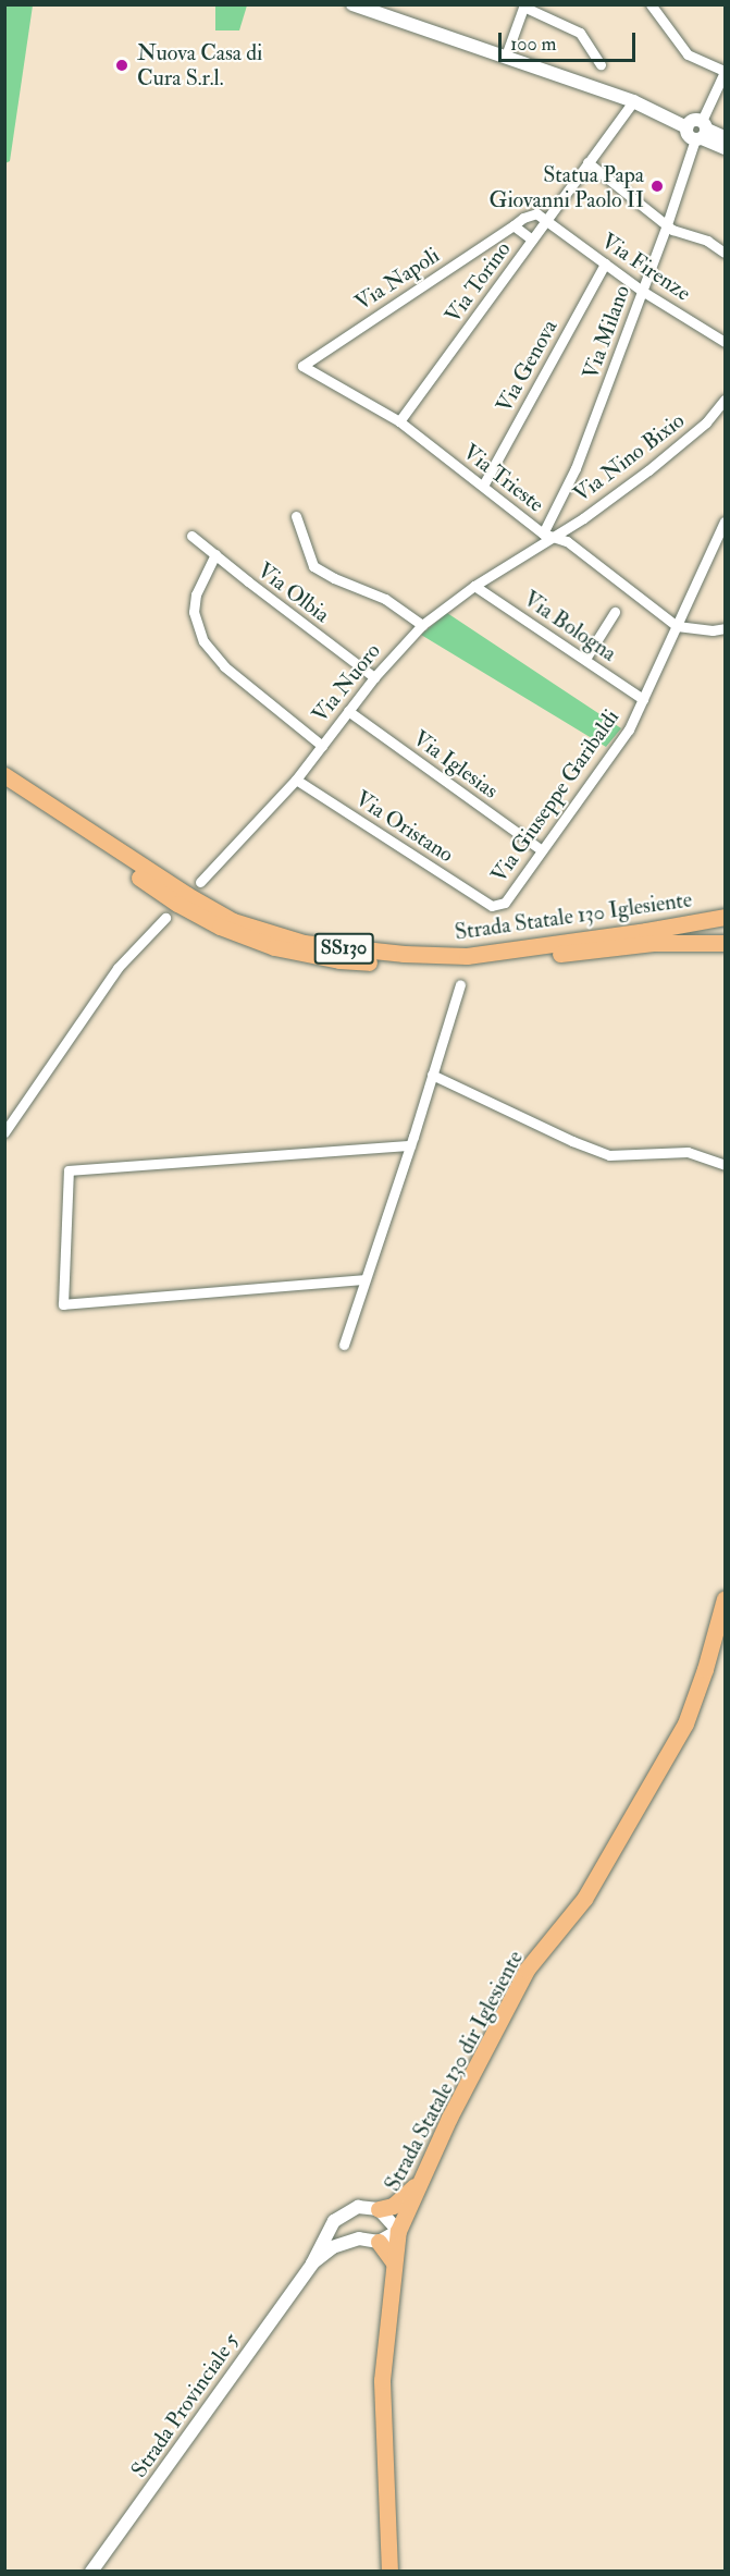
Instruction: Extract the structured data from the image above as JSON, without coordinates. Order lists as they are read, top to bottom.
{
  "streets": {
    "main road": ["Strada Statale 130 Iglesiente", "SS130", "Strada Statale 130 dir Iglesiente"],
    "street": [
      "Via Firenze",
      "Via Napoli",
      "Via Torino",
      "Via Milano",
      "Via Genova",
      "Via Nino Bixio",
      "Via Trieste",
      "Via Olbia",
      "Via Bologna",
      "Via Nuoro",
      "Via Iglesias",
      "Via Giuseppe Garibaldi",
      "Via Oristano",
      "Strada Provinciale 5"
    ]
  },
  "crossings": [
    ["Via Firenze", "Via Napoli"],
    ["Via Firenze", "Via Torino"],
    ["Via Firenze", "Via Milano"],
    ["Via Firenze", "Via Genova"],
    ["Via Napoli", "Via Torino"],
    ["Via Napoli", "Via Trieste"],
    ["Via Torino", "Via Trieste"],
    ["Via Milano", "Via Nino Bixio"],
    ["Via Milano", "Via Trieste"],
    ["Via Milano", "Via Nuoro"],
    ["Via Genova", "Via Trieste"],
    ["Via Nino Bixio", "Via Trieste"],
    ["Via Nino Bixio", "Via Nuoro"],
    ["Via Trieste", "Via Nuoro"],
    ["Via Trieste", "Via Giuseppe Garibaldi"],
    ["Via Olbia", "Via Nuoro"],
    ["Via Bologna", "Via Nuoro"],
    ["Via Bologna", "Via Giuseppe Garibaldi"],
    ["Via Nuoro", "Via Iglesias"],
    ["Via Nuoro", "Via Oristano"],
    ["Via Iglesias", "Via Giuseppe Garibaldi"],
    ["Via Giuseppe Garibaldi", "Via Oristano"]
  ],
  "places": ["Nuova Casa di Cura S.r.l.", "Statua Papa Giovanni Paolo II"],
  "scale_bar": "100 m"
}
